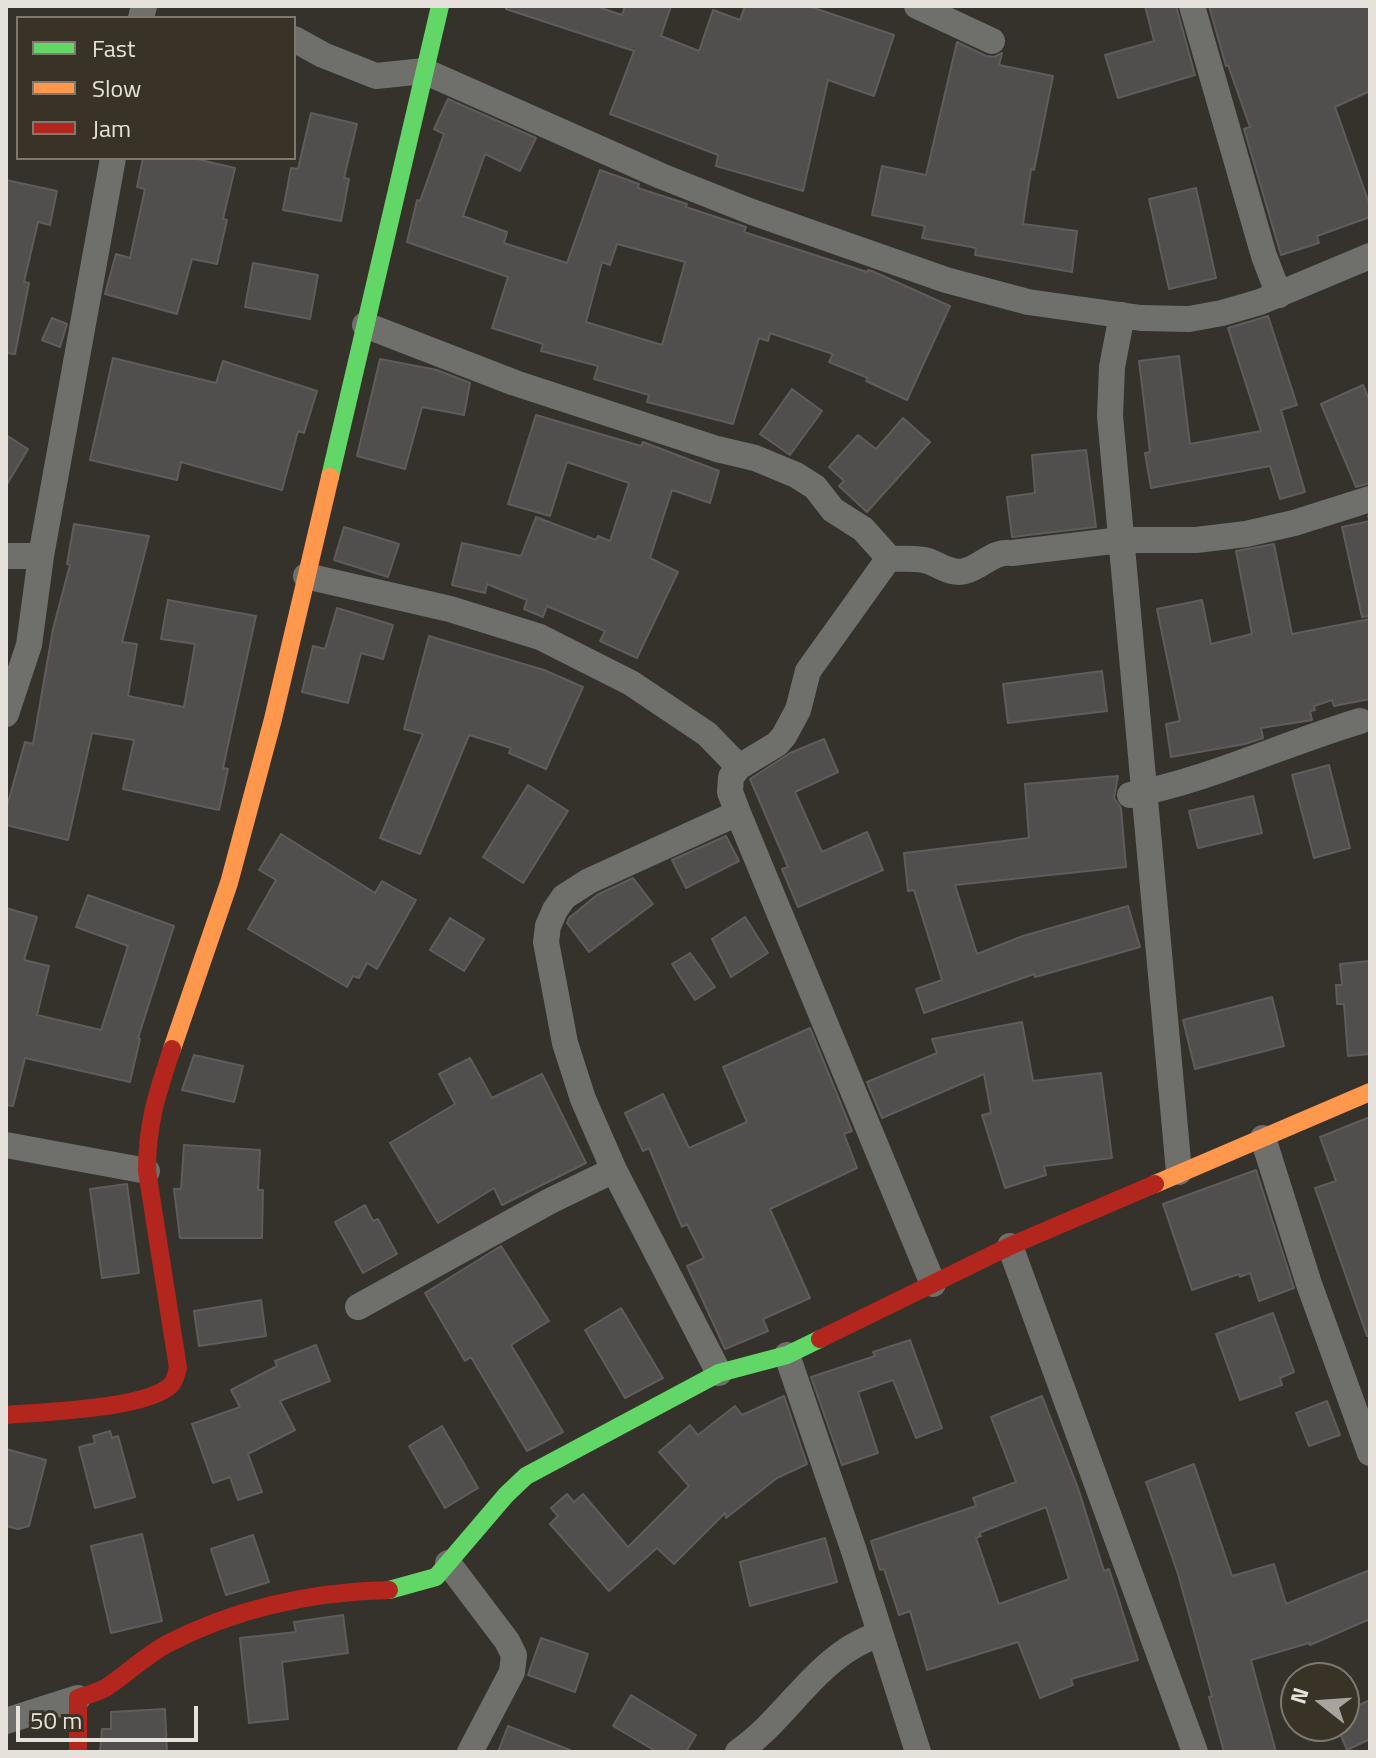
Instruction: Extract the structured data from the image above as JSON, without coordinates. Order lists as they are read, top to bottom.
{
  "legend": ["Fast", "Slow", "Jam"],
  "scale_bar": "50 m",
  "north": "left"
}
